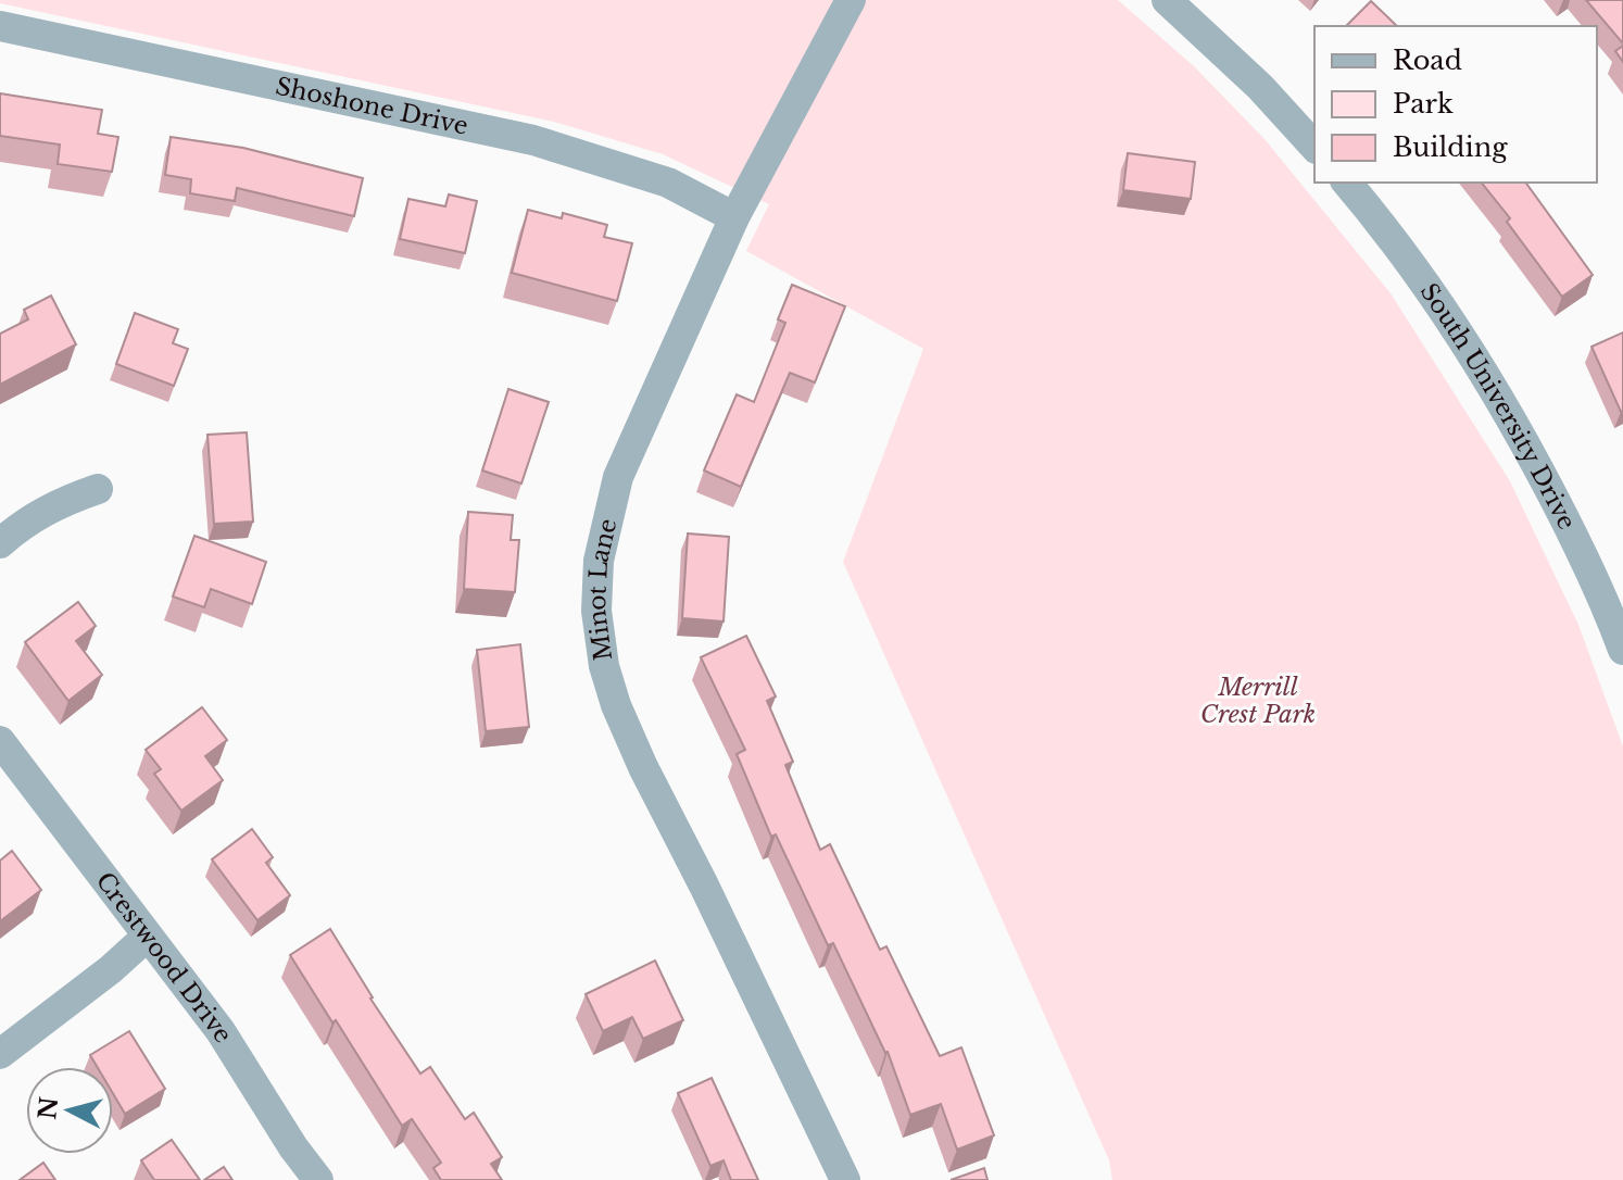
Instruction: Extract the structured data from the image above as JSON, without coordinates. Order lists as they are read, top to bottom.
{
  "streets": {
    "street": [
      "Shoshone Drive",
      "South University Drive",
      "Minot Lane",
      "Crestwood Drive"
    ]
  },
  "crossings": [
    ["Shoshone Drive", "Minot Lane"]
  ],
  "parks": ["Merrill Crest Park"],
  "legend": ["Road", "Park", "Building"],
  "north": "left"
}
